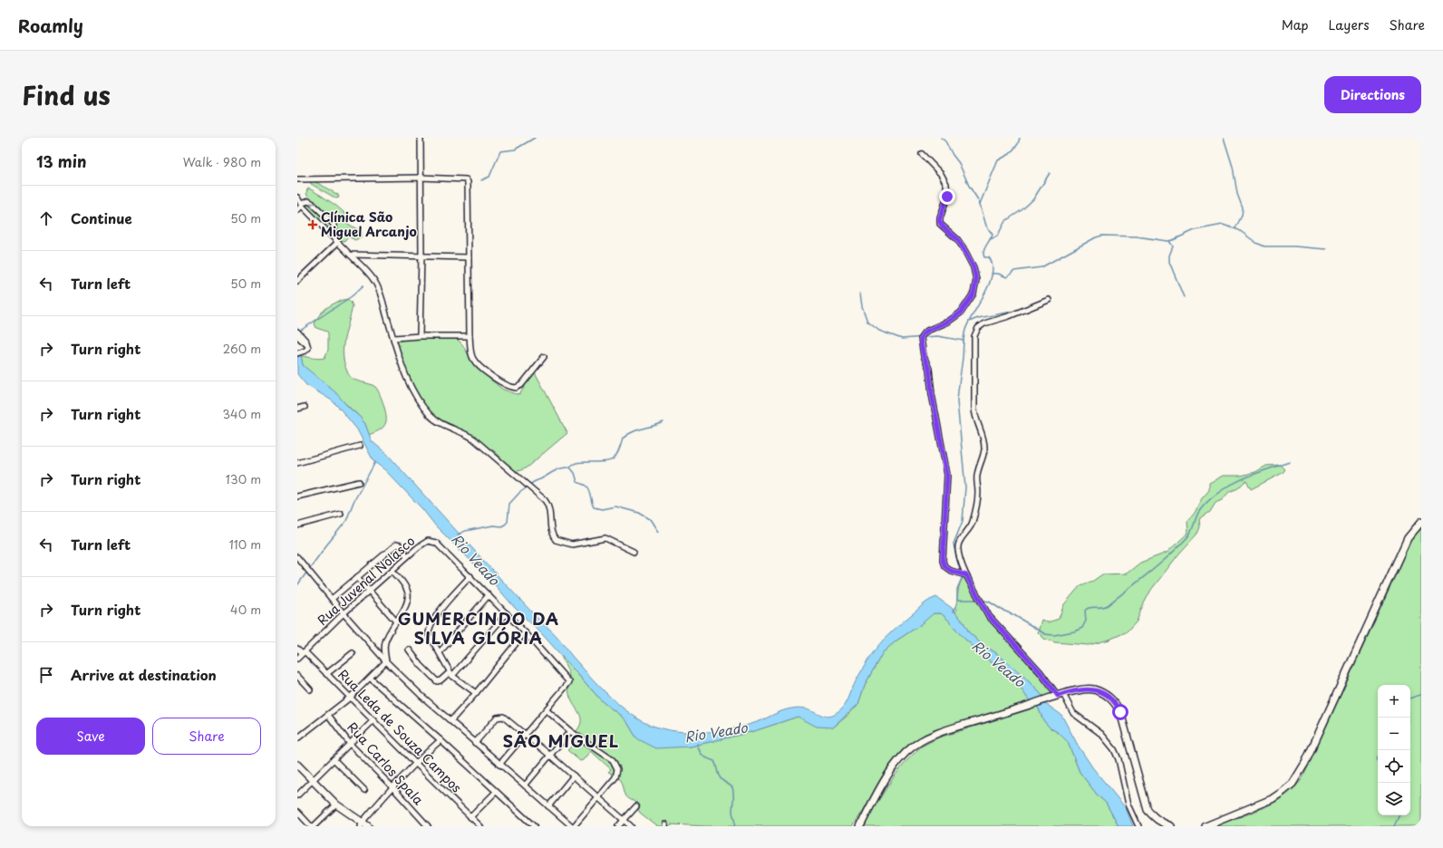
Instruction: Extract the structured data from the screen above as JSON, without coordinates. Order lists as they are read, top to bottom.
{
  "streets": {
    "street": ["Rua Juvenal Nolasco", "Rua Leda de Souza Campos", "Rua Carlos Spala"]
  },
  "crossings": [
    ["Rua Juvenal Nolasco", "Rua Leda de Souza Campos"]
  ],
  "districts": ["GUMERCINDO DA SILVA GLÓRIA", "SÃO MIGUEL"],
  "water": ["Rio Veado"],
  "places": {
    "health": ["Clínica São Miguel Arcanjo"]
  },
  "page": {
    "header": "Roamly",
    "nav": ["Map", "Layers", "Share"],
    "title": "Find us",
    "buttons": [
      "Directions",
      ["Save", "Share"]
    ],
    "heading": ["13 min", "Walk · 980 m"],
    "list": [
      ["Continue", "50 m"],
      ["Turn left", "50 m"],
      ["Turn right", "260 m"],
      ["Turn right", "340 m"],
      ["Turn right", "130 m"],
      ["Turn left", "110 m"],
      ["Turn right", "40 m"],
      "Arrive at destination"
    ],
    "map_buttons": ["+", "−"]
  }
}
